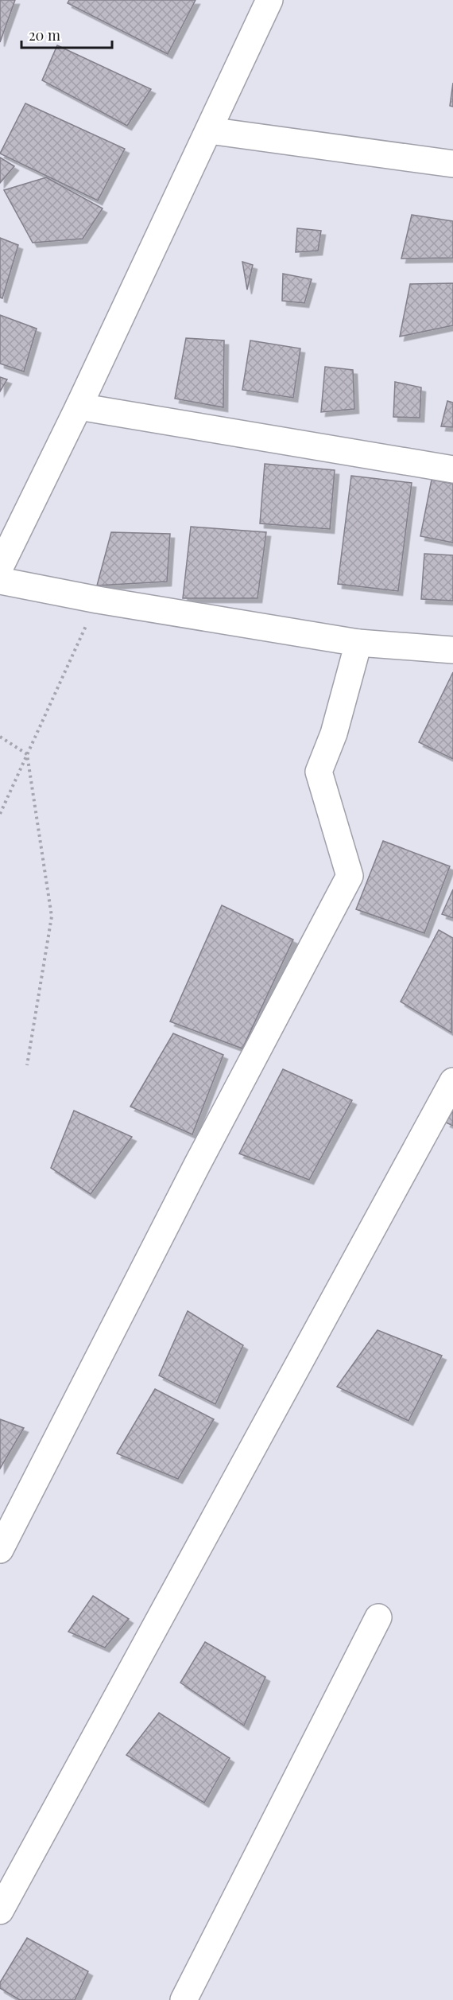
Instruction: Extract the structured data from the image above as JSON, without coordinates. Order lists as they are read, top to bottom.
{
  "scale_bar": "20 m"
}
